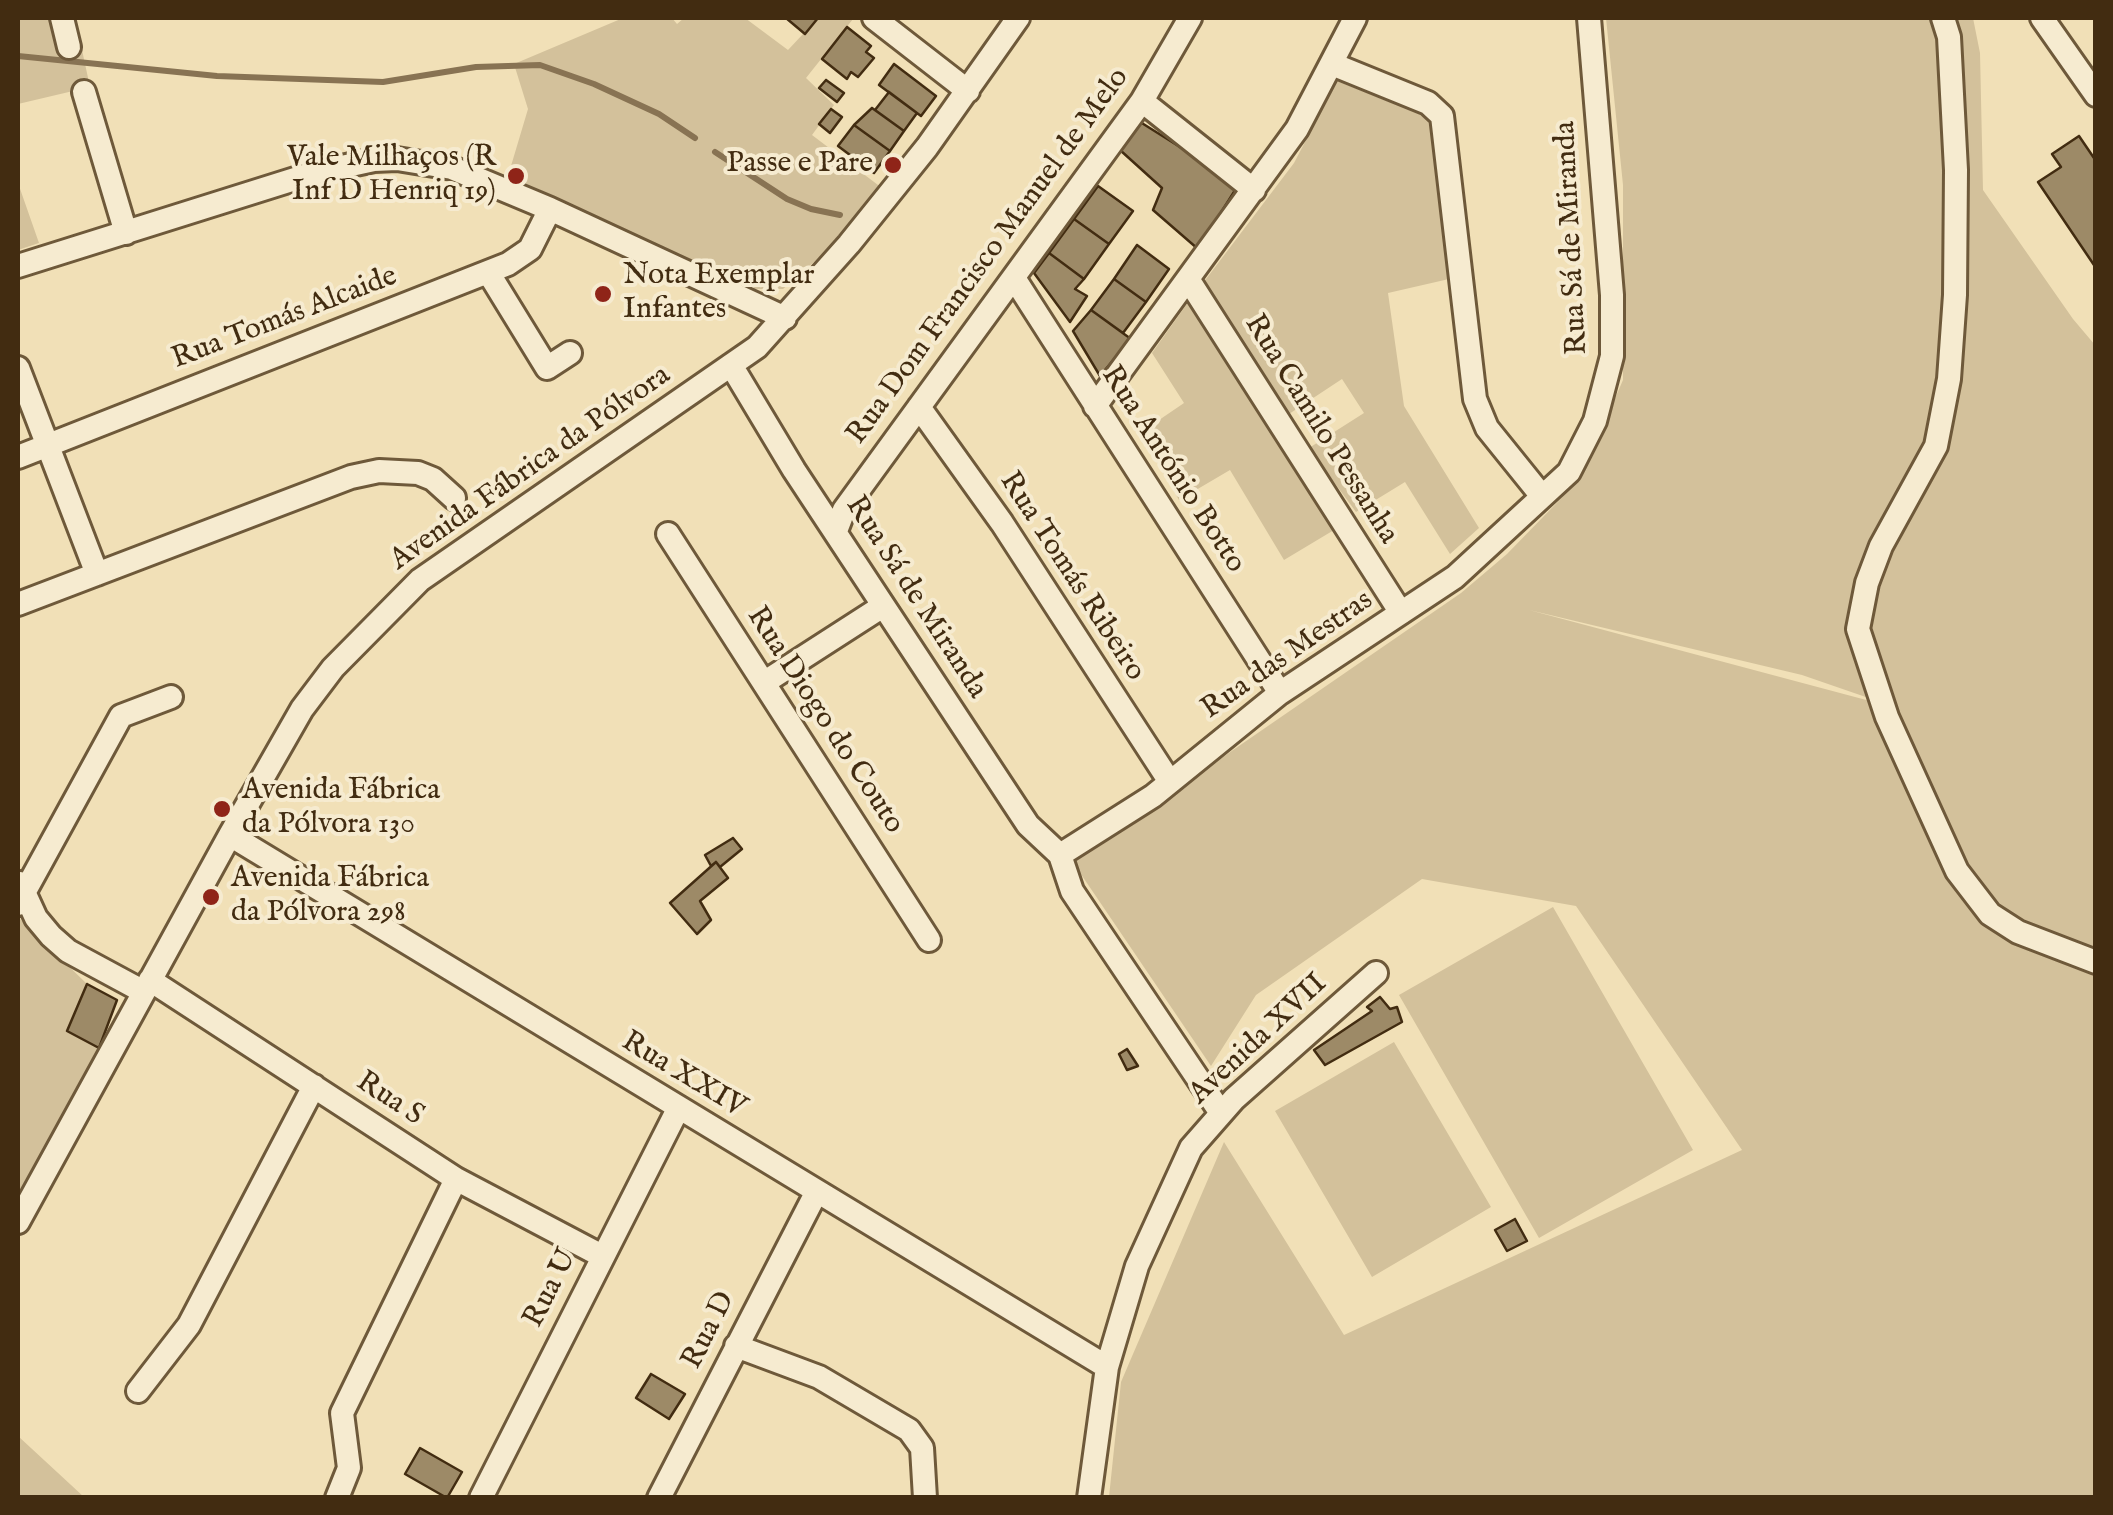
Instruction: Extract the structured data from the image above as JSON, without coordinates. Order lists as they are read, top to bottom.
{
  "streets": {
    "street": [
      "Rua Sá de Miranda",
      "Rua Dom Francisco Manuel de Melo",
      "Rua Tomás Alcaide",
      "Rua Camilo Pessanha",
      "Avenida Fábrica da Pólvora",
      "Rua António Botto",
      "Rua Tomás Ribeiro",
      "Rua das Mestras",
      "Rua Diogo do Couto",
      "Avenida XVII",
      "Rua XXIV",
      "Rua S",
      "Rua U",
      "Rua D"
    ]
  },
  "crossings": [
    ["Rua Sá de Miranda", "Rua Dom Francisco Manuel de Melo"],
    ["Rua Sá de Miranda", "Avenida Fábrica da Pólvora"],
    ["Rua Sá de Miranda", "Rua das Mestras"],
    ["Rua Dom Francisco Manuel de Melo", "Rua António Botto"],
    ["Rua Dom Francisco Manuel de Melo", "Rua Tomás Ribeiro"],
    ["Rua Camilo Pessanha", "Rua das Mestras"],
    ["Avenida Fábrica da Pólvora", "Rua XXIV"],
    ["Avenida Fábrica da Pólvora", "Rua S"],
    ["Rua António Botto", "Rua das Mestras"],
    ["Rua Tomás Ribeiro", "Rua das Mestras"],
    ["Avenida XVII", "Rua XXIV"],
    ["Rua XXIV", "Rua U"],
    ["Rua XXIV", "Rua D"],
    ["Rua S", "Rua U"]
  ],
  "places": [
    "Passe e Pare",
    "Vale Milhaços (R Inf D Henriq 19)",
    "Nota Exemplar Infantes",
    "Avenida Fábrica da Pólvora 130",
    "Avenida Fábrica da Pólvora 298"
  ]
}
